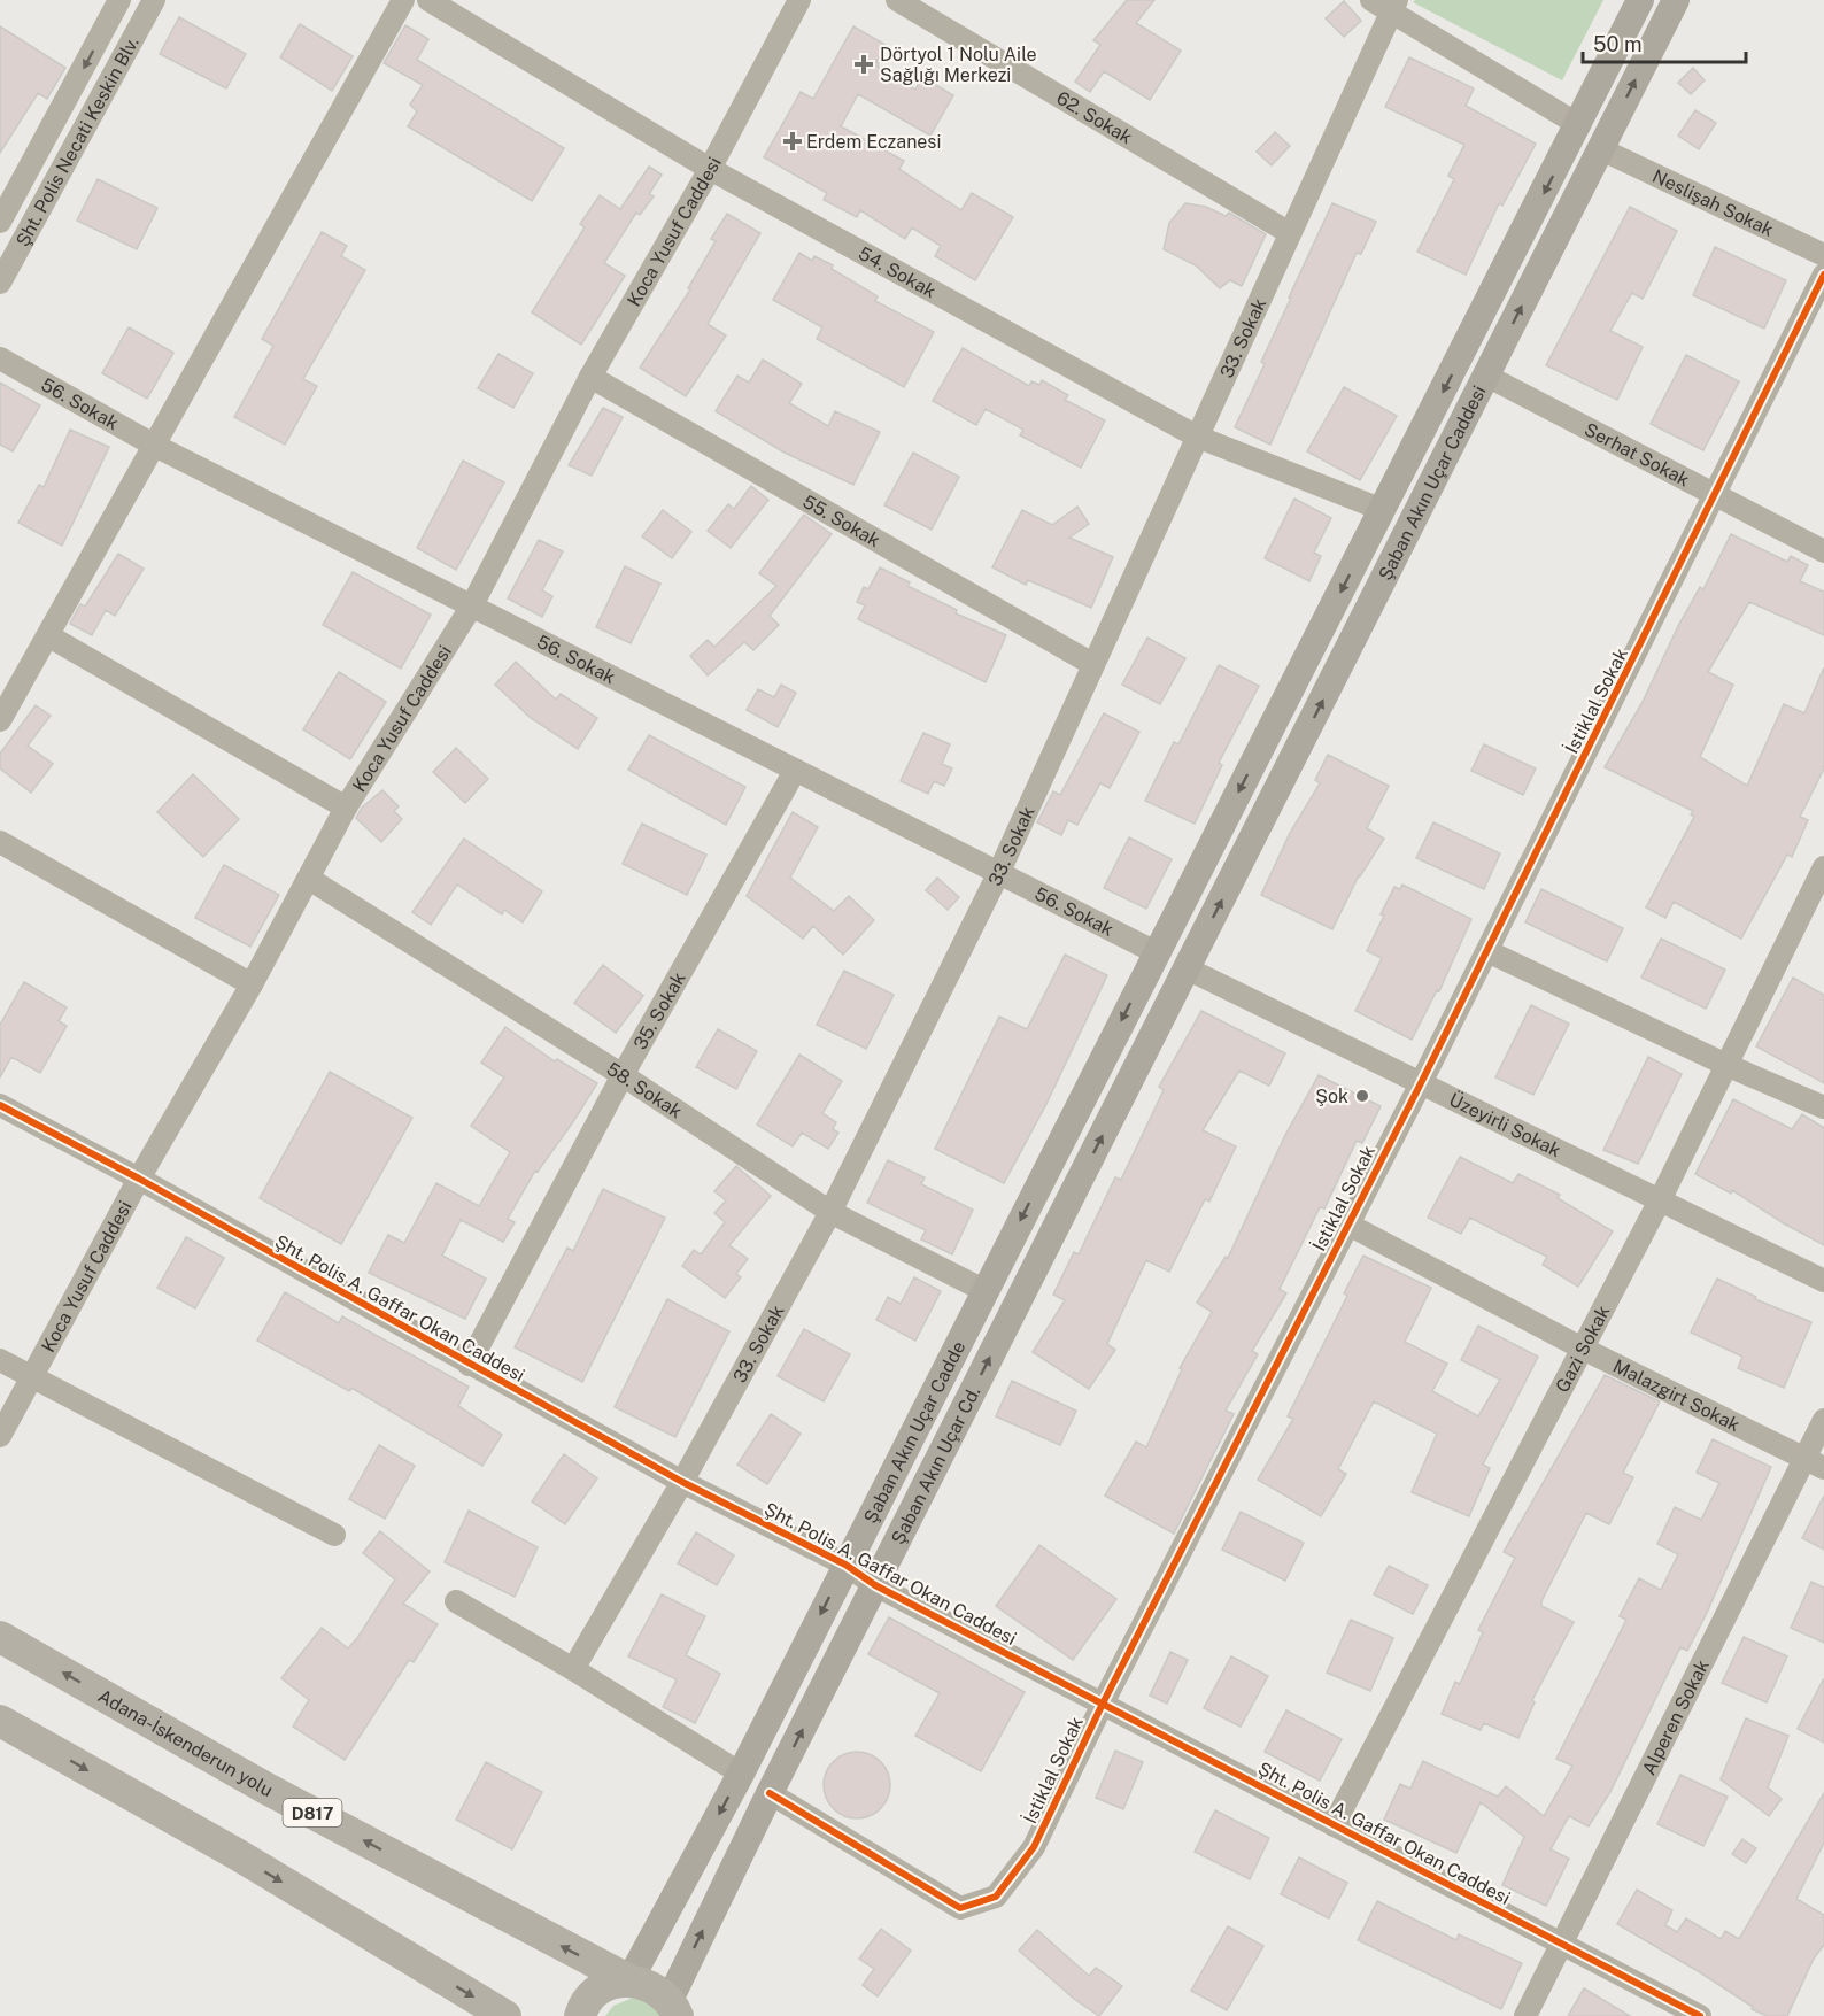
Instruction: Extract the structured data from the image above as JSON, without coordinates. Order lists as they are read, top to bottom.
{
  "streets": {
    "highway": ["Adana-İskenderun yolu", "D817"],
    "main road": ["Şaban Akın Uçar Caddesi", "Şaban Akın Uçar Cadde", "Şaban Akın Uçar Cd."],
    "street": [
      "62. Sokak",
      "Şht. Polis Necati Keskin Blv.",
      "Neslişah Sokak",
      "Koca Yusuf Caddesi",
      "54. Sokak",
      "33. Sokak",
      "56. Sokak",
      "Serhat Sokak",
      "55. Sokak",
      "İstiklal Sokak",
      "35. Sokak",
      "58. Sokak",
      "Üzeyirli Sokak",
      "Şht. Polis A. Gaffar Okan Caddesi",
      "Gazi Sokak",
      "Malazgirt Sokak",
      "Alperen Sokak"
    ]
  },
  "crossings": [
    ["62. Sokak", "33. Sokak"],
    ["Neslişah Sokak", "Şaban Akın Uçar Caddesi"],
    ["Koca Yusuf Caddesi", "54. Sokak"],
    ["Koca Yusuf Caddesi", "56. Sokak"],
    ["Koca Yusuf Caddesi", "55. Sokak"],
    ["Koca Yusuf Caddesi", "58. Sokak"],
    ["Koca Yusuf Caddesi", "Şht. Polis A. Gaffar Okan Caddesi"],
    ["54. Sokak", "33. Sokak"],
    ["54. Sokak", "Şaban Akın Uçar Caddesi"],
    ["33. Sokak", "56. Sokak"],
    ["33. Sokak", "55. Sokak"],
    ["33. Sokak", "58. Sokak"],
    ["33. Sokak", "Şht. Polis A. Gaffar Okan Caddesi"],
    ["56. Sokak", "Şaban Akın Uçar Caddesi"],
    ["56. Sokak", "35. Sokak"],
    ["56. Sokak", "Şaban Akın Uçar Cadde"],
    ["Serhat Sokak", "Şaban Akın Uçar Caddesi"],
    ["Serhat Sokak", "İstiklal Sokak"],
    ["Şaban Akın Uçar Caddesi", "Üzeyirli Sokak"],
    ["Şaban Akın Uçar Caddesi", "Şaban Akın Uçar Cadde"],
    ["Şaban Akın Uçar Caddesi", "Şaban Akın Uçar Cd."],
    ["İstiklal Sokak", "Üzeyirli Sokak"],
    ["İstiklal Sokak", "Şht. Polis A. Gaffar Okan Caddesi"],
    ["İstiklal Sokak", "Malazgirt Sokak"],
    ["İstiklal Sokak", "Şaban Akın Uçar Cd."],
    ["35. Sokak", "58. Sokak"],
    ["35. Sokak", "Şht. Polis A. Gaffar Okan Caddesi"],
    ["58. Sokak", "Şaban Akın Uçar Cadde"],
    ["Üzeyirli Sokak", "Gazi Sokak"],
    ["Üzeyirli Sokak", "Şaban Akın Uçar Cd."],
    ["Şht. Polis A. Gaffar Okan Caddesi", "Gazi Sokak"],
    ["Şht. Polis A. Gaffar Okan Caddesi", "Şaban Akın Uçar Cadde"],
    ["Şht. Polis A. Gaffar Okan Caddesi", "Şaban Akın Uçar Cd."],
    ["Şht. Polis A. Gaffar Okan Caddesi", "Alperen Sokak"],
    ["Gazi Sokak", "Malazgirt Sokak"],
    ["Malazgirt Sokak", "Alperen Sokak"],
    ["Şaban Akın Uçar Cadde", "Adana-İskenderun yolu"],
    ["Şaban Akın Uçar Cd.", "Adana-İskenderun yolu"]
  ],
  "one_way": ["Şaban Akın Uçar Cadde", "Şaban Akın Uçar Cd."],
  "places": {
    "health": ["Dörtyol 1 Nolu Aile Sağlığı Merkezi", "Erdem Eczanesi"],
    "other": ["Şok"]
  },
  "scale_bar": "50 m"
}
